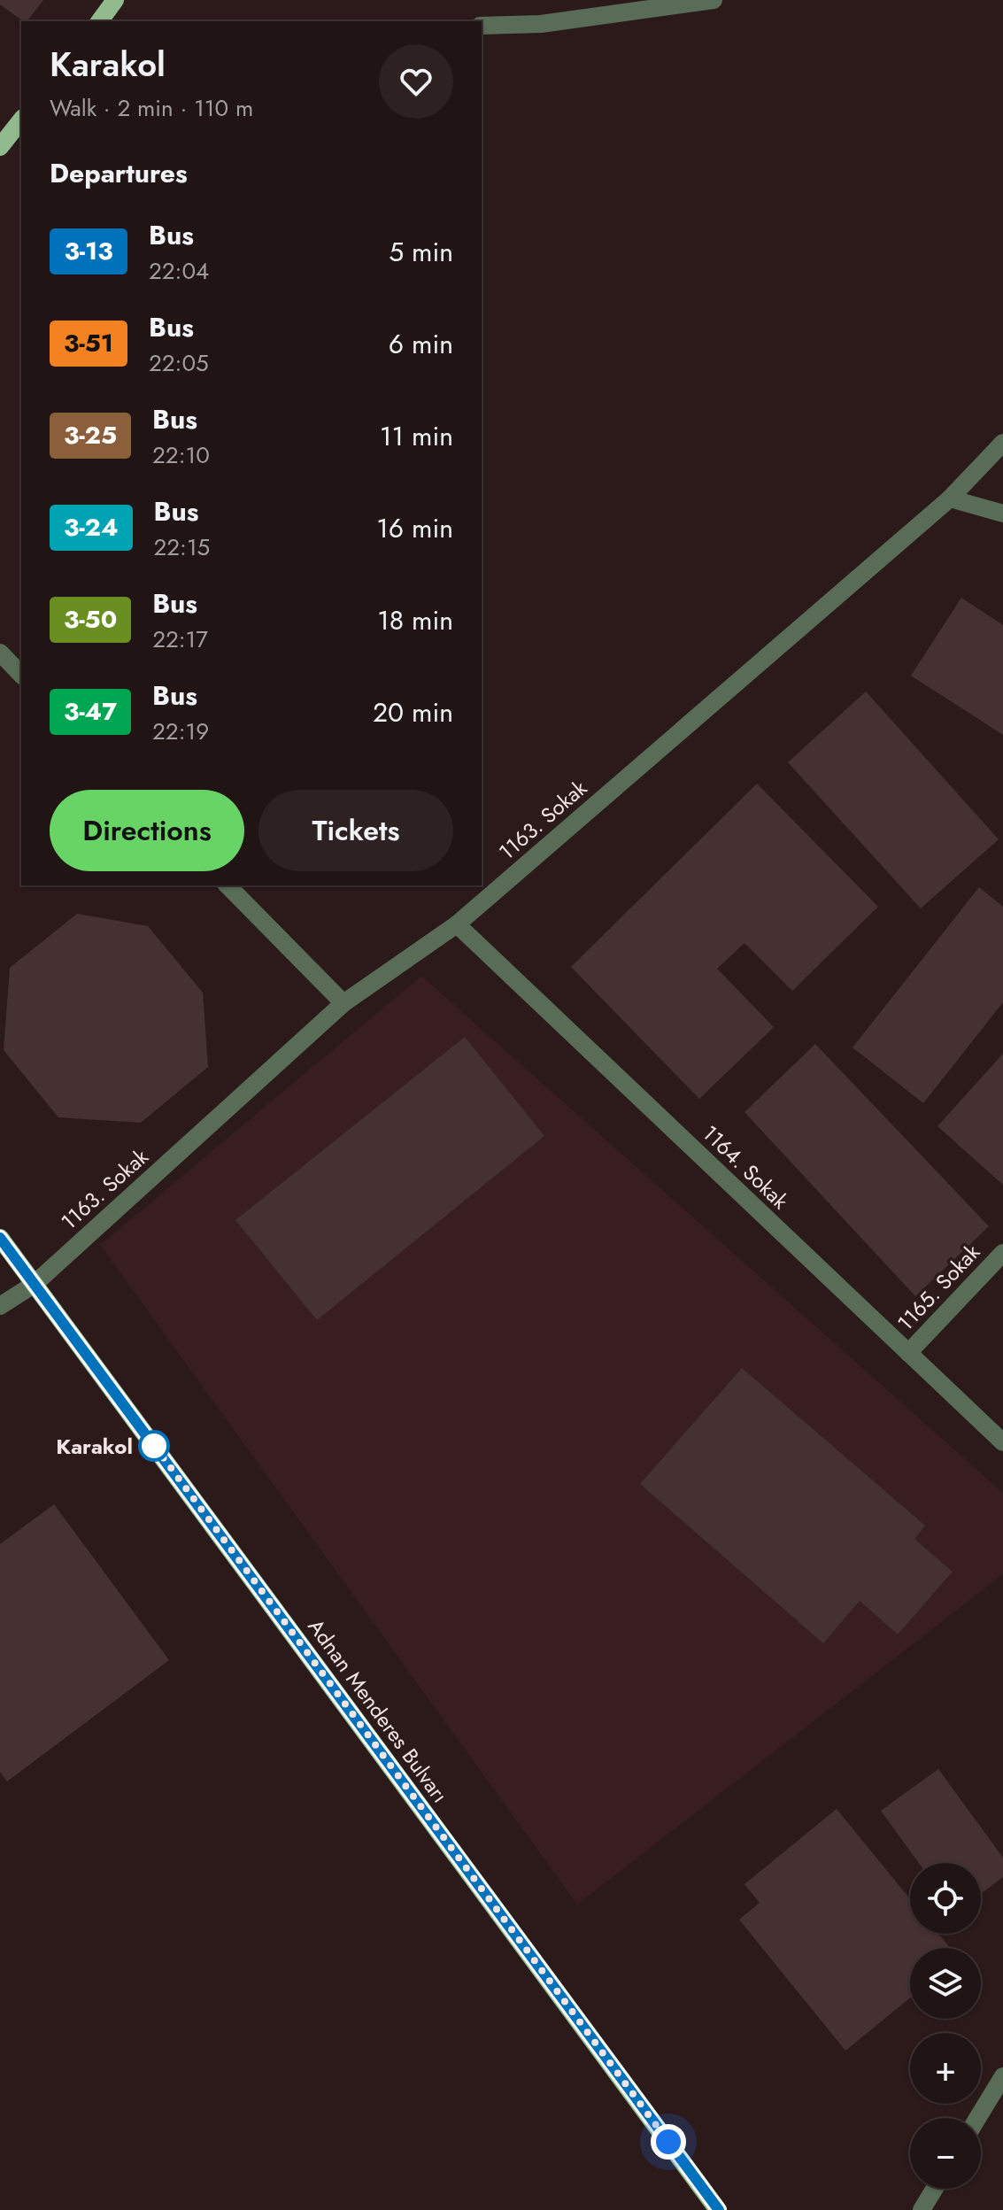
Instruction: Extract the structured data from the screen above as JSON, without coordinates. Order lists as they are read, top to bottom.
{
  "streets": {
    "main road": ["Adnan Menderes Bulvarı"],
    "street": ["1163. Sokak", "1164. Sokak", "1165. Sokak"]
  },
  "crossings": [
    ["1163. Sokak", "1164. Sokak"],
    ["1163. Sokak", "Adnan Menderes Bulvarı"],
    ["1164. Sokak", "1165. Sokak"]
  ],
  "places": ["Karakol"],
  "lines": ["bus line 3-13"],
  "page": {
    "heading": [
      ["Karakol", "Walk · 2 min · 110 m"],
      "Departures"
    ],
    "list": [
      {
        "mark": "3-13",
        "name": "Bus",
        "note": "22:04",
        "value": "5 min"
      },
      {
        "mark": "3-51",
        "name": "Bus",
        "note": "22:05",
        "value": "6 min"
      },
      {
        "mark": "3-25",
        "name": "Bus",
        "note": "22:10",
        "value": "11 min"
      },
      {
        "mark": "3-24",
        "name": "Bus",
        "note": "22:15",
        "value": "16 min"
      },
      {
        "mark": "3-50",
        "name": "Bus",
        "note": "22:17",
        "value": "18 min"
      },
      {
        "mark": "3-47",
        "name": "Bus",
        "note": "22:19",
        "value": "20 min"
      }
    ],
    "buttons": ["Directions", "Tickets"],
    "map_buttons": ["+", "−"]
  }
}
